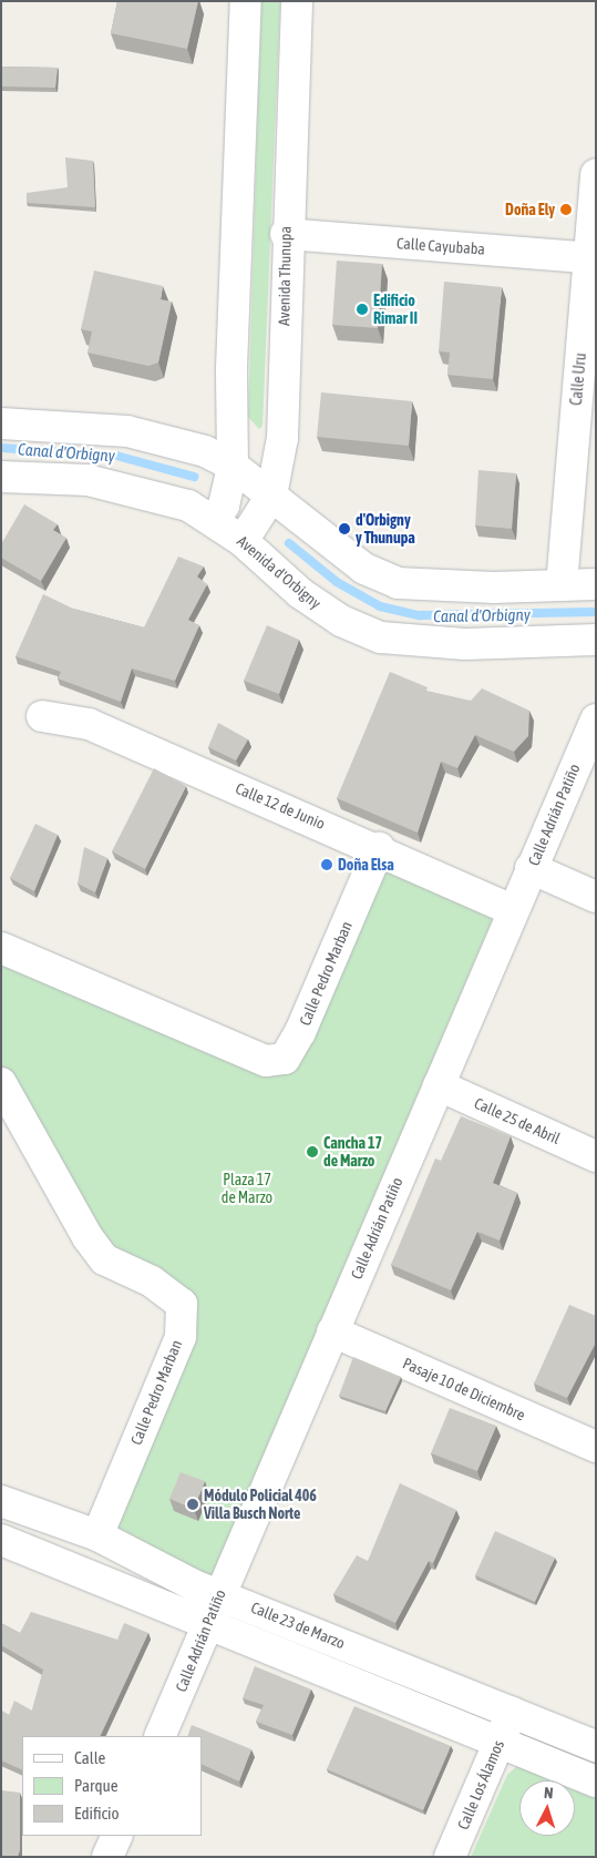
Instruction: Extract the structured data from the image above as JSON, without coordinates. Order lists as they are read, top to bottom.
{
  "streets": {
    "street": [
      "Calle Cayubaba",
      "Avenida Thunupa",
      "Calle Uru",
      "Avenida d'Orbigny",
      "Calle 12 de Junio",
      "Calle Adrián Patiño",
      "Calle Pedro Marban",
      "Calle 25 de Abril",
      "Pasaje 10 de Diciembre",
      "Calle 23 de Marzo",
      "Calle Los Álamos"
    ]
  },
  "crossings": [
    ["Calle Cayubaba", "Avenida Thunupa"],
    ["Calle Cayubaba", "Calle Uru"],
    ["Avenida Thunupa", "Avenida d'Orbigny"],
    ["Calle 12 de Junio", "Calle Adrián Patiño"],
    ["Calle 12 de Junio", "Calle Pedro Marban"],
    ["Calle Adrián Patiño", "Calle 25 de Abril"],
    ["Calle Adrián Patiño", "Pasaje 10 de Diciembre"],
    ["Calle Adrián Patiño", "Calle 23 de Marzo"],
    ["Calle Pedro Marban", "Calle 23 de Marzo"],
    ["Calle 23 de Marzo", "Calle Los Álamos"]
  ],
  "water": ["Canal d'Orbigny"],
  "parks": ["Plaza 17 de Marzo"],
  "places": [
    "Doña Ely",
    "Edificio Rimar II",
    "d'Orbigny y Thunupa",
    "Doña Elsa",
    "Cancha 17 de Marzo",
    "Módulo Policial 406 Villa Busch Norte"
  ],
  "legend": ["Calle", "Parque", "Edificio"],
  "north": "top"
}
